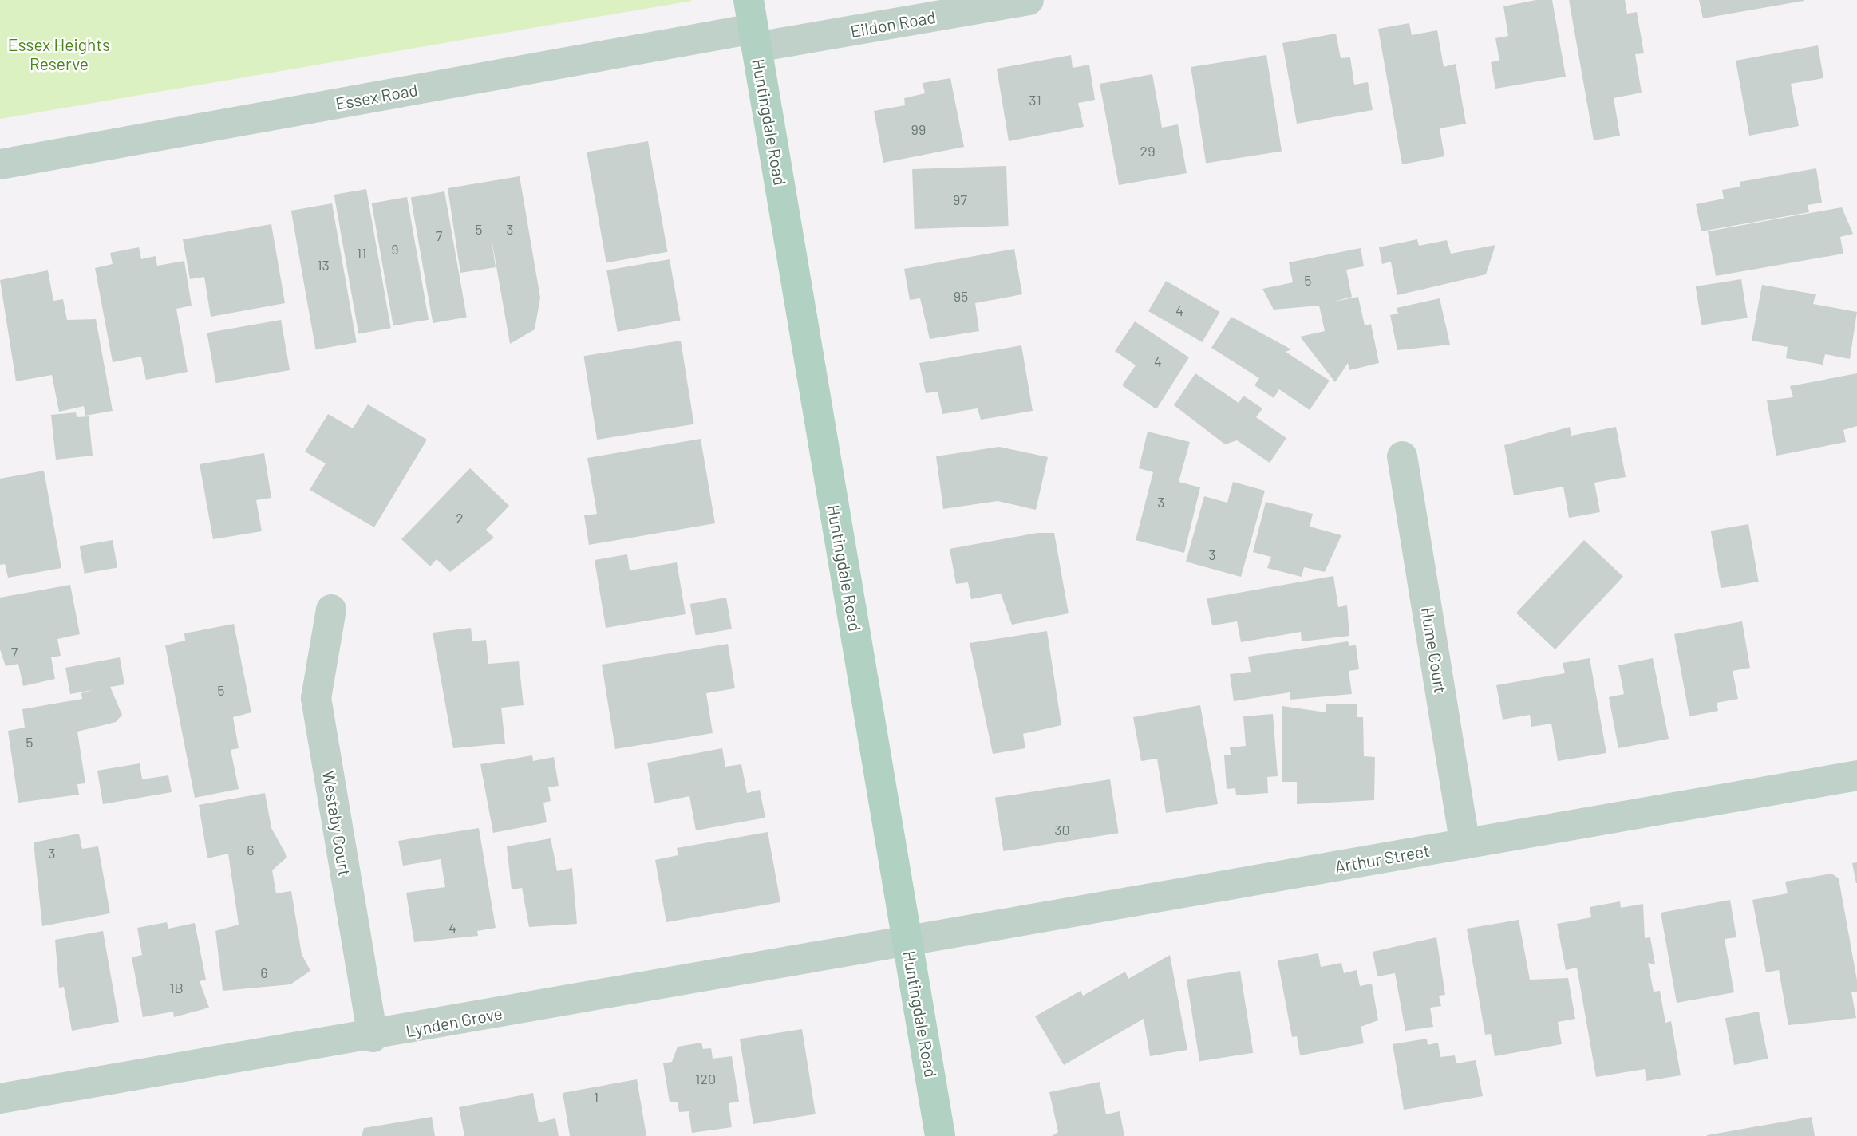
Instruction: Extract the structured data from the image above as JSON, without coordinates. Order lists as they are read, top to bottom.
{
  "streets": {
    "main road": ["Huntingdale Road"],
    "street": [
      "Eildon Road",
      "Essex Road",
      "Hume Court",
      "Westaby Court",
      "Arthur Street",
      "Lynden Grove"
    ]
  },
  "crossings": [
    ["Eildon Road", "Essex Road"],
    ["Eildon Road", "Huntingdale Road"],
    ["Essex Road", "Huntingdale Road"],
    ["Huntingdale Road", "Arthur Street"],
    ["Huntingdale Road", "Lynden Grove"],
    ["Hume Court", "Arthur Street"],
    ["Westaby Court", "Lynden Grove"],
    ["Arthur Street", "Lynden Grove"]
  ],
  "parks": ["Essex Heights Reserve"],
  "house_numbers": [
    "31",
    "99",
    "29",
    "97",
    "5",
    "3",
    "7",
    "9",
    "11",
    "13",
    "5",
    "95",
    "4",
    "4",
    "3",
    "2",
    "3",
    "7",
    "5",
    "5",
    "30",
    "6",
    "3",
    "4",
    "6",
    "1B",
    "120",
    "1"
  ]
}
